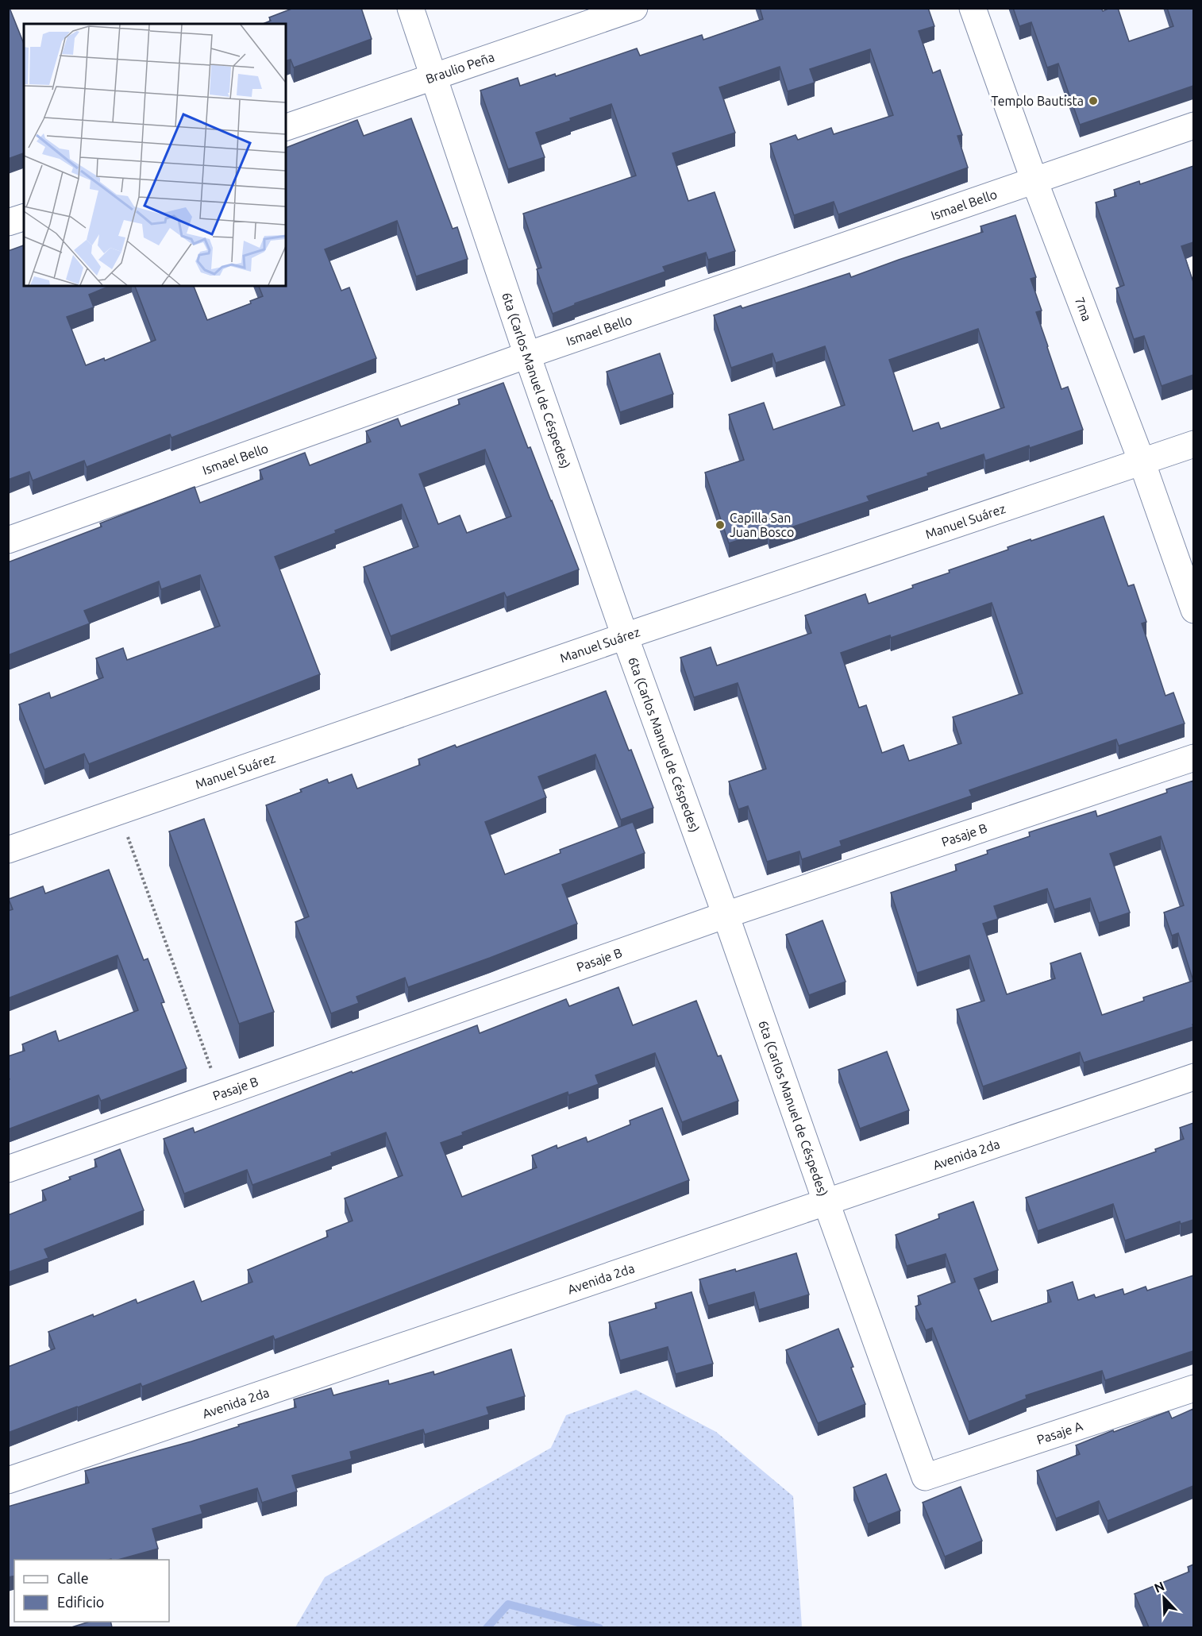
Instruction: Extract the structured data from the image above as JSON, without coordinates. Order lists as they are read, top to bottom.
{
  "streets": {
    "street": [
      "Braulio Peña",
      "Ismael Bello",
      "7ma",
      "6ta (Carlos Manuel de Céspedes)",
      "Manuel Suárez",
      "Pasaje B",
      "Avenida 2da",
      "Pasaje A"
    ]
  },
  "crossings": [
    ["Braulio Peña", "6ta (Carlos Manuel de Céspedes)"],
    ["Ismael Bello", "7ma"],
    ["Ismael Bello", "6ta (Carlos Manuel de Céspedes)"],
    ["7ma", "Manuel Suárez"],
    ["6ta (Carlos Manuel de Céspedes)", "Manuel Suárez"],
    ["6ta (Carlos Manuel de Céspedes)", "Pasaje B"],
    ["6ta (Carlos Manuel de Céspedes)", "Avenida 2da"],
    ["6ta (Carlos Manuel de Céspedes)", "Pasaje A"]
  ],
  "places": ["Templo Bautista", "Capilla San Juan Bosco"],
  "legend": ["Calle", "Edificio"],
  "north": "top left"
}
